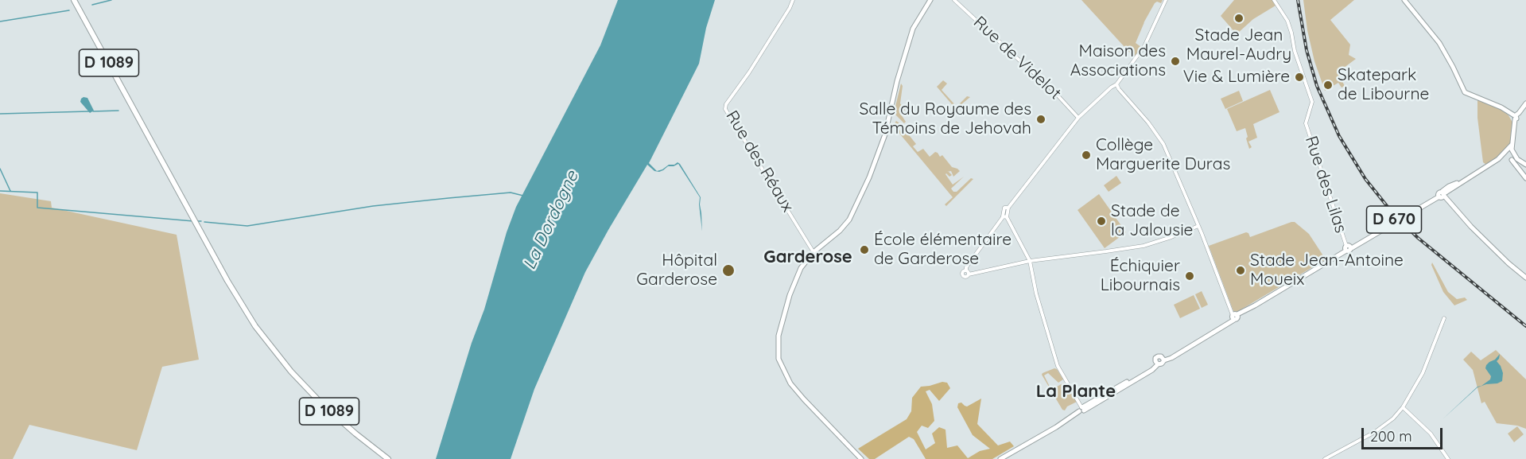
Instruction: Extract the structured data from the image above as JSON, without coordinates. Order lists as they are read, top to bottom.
{
  "streets": {
    "highway": ["D 1089"],
    "main road": ["D 670"],
    "street": ["Rue de Videlot", "Rue des Réaux", "Rue des Lilas"]
  },
  "crossings": [
    ["Rue des Lilas", "D 670"]
  ],
  "districts": ["Garderose", "La Plante"],
  "water": ["La Dordogne"],
  "places": [
    "Stade Jean Maurel-Audry",
    "Maison des Associations",
    "Vie & Lumière",
    "Skatepark de Libourne",
    "Salle du Royaume des Témoins de Jehovah",
    "Collège Marguerite Duras",
    "Stade de la Jalousie",
    "École élémentaire de Garderose",
    "Hôpital Garderose",
    "Stade Jean-Antoine Moueix",
    "Échiquier Libournais"
  ],
  "scale_bar": "200 m"
}
